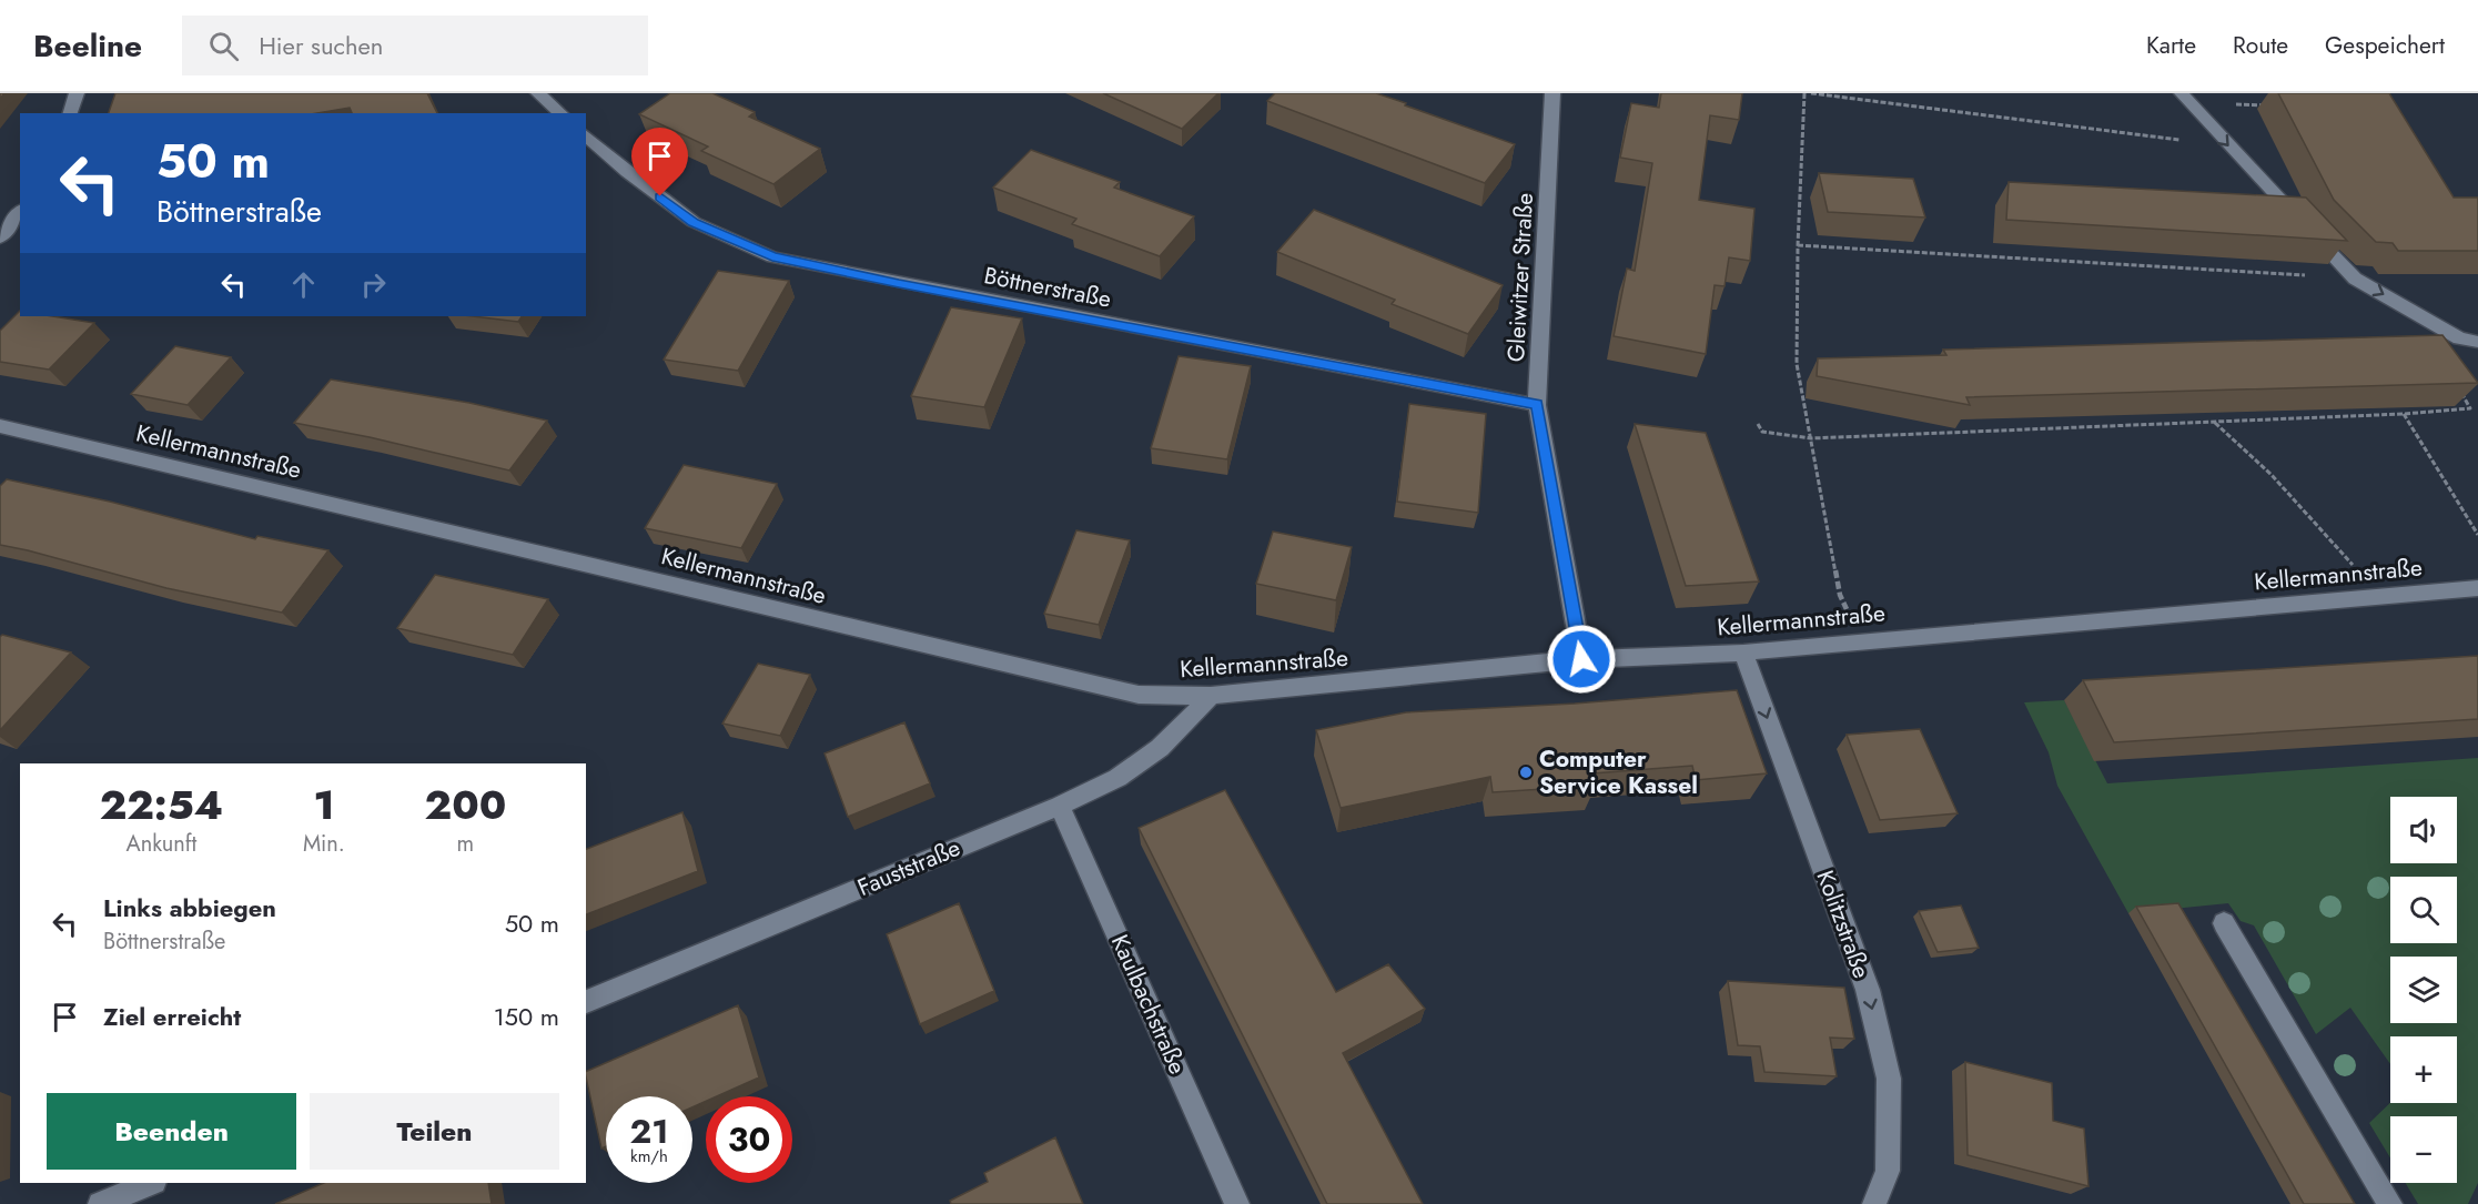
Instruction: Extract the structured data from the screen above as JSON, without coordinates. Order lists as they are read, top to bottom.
{
  "streets": {
    "street": [
      "Gleiwitzer Straße",
      "Böttnerstraße",
      "Kellermannstraße",
      "Fauststraße",
      "Kolitzstraße",
      "Kaulbachstraße"
    ]
  },
  "crossings": [
    ["Gleiwitzer Straße", "Böttnerstraße"],
    ["Gleiwitzer Straße", "Kellermannstraße"],
    ["Kellermannstraße", "Fauststraße"],
    ["Kellermannstraße", "Kolitzstraße"],
    ["Fauststraße", "Kaulbachstraße"]
  ],
  "one_way": ["Kolitzstraße"],
  "places": ["Computer Service Kassel"],
  "page": {
    "header": "Beeline",
    "search": "Hier suchen",
    "nav": ["Karte", "Route", "Gespeichert"],
    "turn": ["50 m", "Böttnerstraße"],
    "eta": [
      "22:54",
      "Ankunft",
      "1",
      "Min.",
      "200",
      "m"
    ],
    "map_buttons": ["+", "−"],
    "list": [
      {
        "name": "Links abbiegen",
        "note": "Böttnerstraße",
        "value": "50 m"
      },
      {
        "name": "Ziel erreicht",
        "value": "150 m"
      }
    ],
    "buttons": ["Beenden", "Teilen"],
    "speed": "21 km/h",
    "limit": "30"
  }
}
